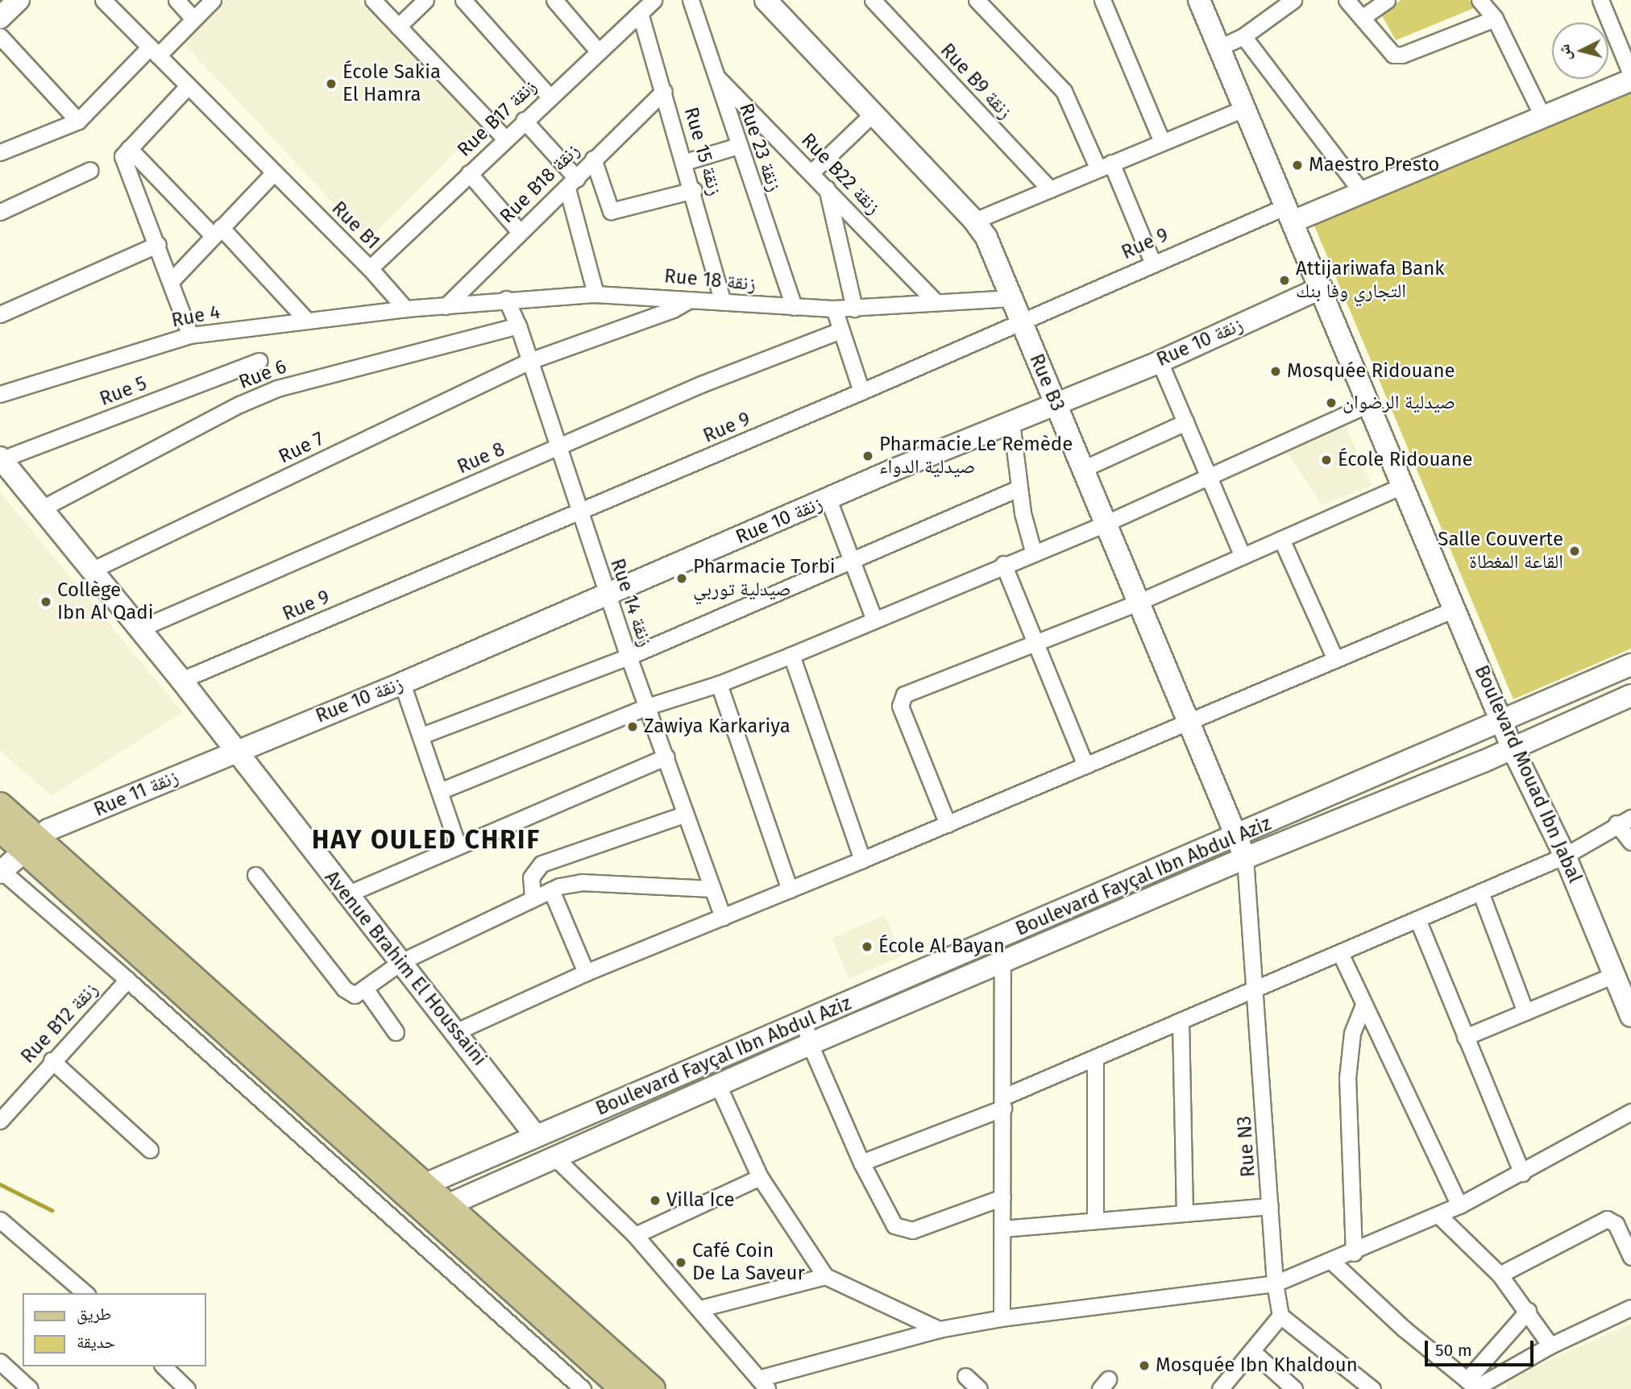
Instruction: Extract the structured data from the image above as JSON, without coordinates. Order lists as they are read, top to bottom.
{
  "streets": {
    "main road": [
      "Rue 10 زنقة",
      "Rue B3",
      "Boulevard Mouad Ibn Jabal",
      "Rue 11 زنقة",
      "Boulevard Fayçal Ibn Abdul Aziz",
      "Avenue Brahim El Houssaini"
    ],
    "street": [
      "Rue B9 زنقة",
      "Rue B17 زنقة",
      "Rue 23 زنقة",
      "Rue 15 زنقة",
      "Rue B22 زنقة",
      "Rue B18 زنقة",
      "Rue B1",
      "Rue 9",
      "Rue 18 زنقة",
      "Rue 4",
      "Rue 6",
      "Rue 5",
      "Rue 7",
      "Rue 8",
      "Rue 14 زنقة",
      "Rue B12 زنقة",
      "Rue N3"
    ]
  },
  "crossings": [
    ["Rue B17 زنقة", "Rue 15 زنقة"],
    ["Rue B17 زنقة", "Rue B1"],
    ["Rue 23 زنقة", "Rue B22 زنقة"],
    ["Rue 23 زنقة", "Rue 18 زنقة"],
    ["Rue 15 زنقة", "Rue B18 زنقة"],
    ["Rue 15 زنقة", "Rue 18 زنقة"],
    ["Rue B22 زنقة", "Rue 18 زنقة"],
    ["Rue B18 زنقة", "Rue 18 زنقة"],
    ["Rue B1", "Rue 18 زنقة"],
    ["Rue B1", "Rue 4"],
    ["Rue 9", "Rue B3"],
    ["Rue 9", "Rue 14 زنقة"],
    ["Rue 9", "Boulevard Mouad Ibn Jabal"],
    ["Rue 9", "Avenue Brahim El Houssaini"],
    ["Rue 18 زنقة", "Rue 4"],
    ["Rue 18 زنقة", "Rue B3"],
    ["Rue 18 زنقة", "Rue 7"],
    ["Rue 18 زنقة", "Rue 14 زنقة"],
    ["Rue 10 زنقة", "Rue B3"],
    ["Rue 10 زنقة", "Rue 14 زنقة"],
    ["Rue 10 زنقة", "Boulevard Mouad Ibn Jabal"],
    ["Rue 10 زنقة", "Rue 11 زنقة"],
    ["Rue 10 زنقة", "Avenue Brahim El Houssaini"],
    ["Rue 6", "Rue 14 زنقة"],
    ["Rue 6", "Avenue Brahim El Houssaini"],
    ["Rue B3", "Boulevard Fayçal Ibn Abdul Aziz"],
    ["Rue B3", "Rue N3"],
    ["Rue 5", "Avenue Brahim El Houssaini"],
    ["Rue 7", "Rue 14 زنقة"],
    ["Rue 7", "Avenue Brahim El Houssaini"],
    ["Rue 8", "Rue 14 زنقة"],
    ["Rue 8", "Avenue Brahim El Houssaini"],
    ["Boulevard Mouad Ibn Jabal", "Boulevard Fayçal Ibn Abdul Aziz"],
    ["Rue 11 زنقة", "Avenue Brahim El Houssaini"],
    ["Boulevard Fayçal Ibn Abdul Aziz", "Avenue Brahim El Houssaini"],
    ["Boulevard Fayçal Ibn Abdul Aziz", "Rue N3"]
  ],
  "districts": ["HAY OULED CHRIF"],
  "places": [
    "École Sakia El Hamra",
    "Maestro Presto",
    "Attijariwafa Bank التجاري وفا بنك",
    "Mosquée Ridouane",
    "صيدلية الرضوان",
    "Pharmacie Le Remède صيدلية الدواء",
    "École Ridouane",
    "Salle Couverte القاعة المغطاة",
    "Pharmacie Torbi صيدلية توربي",
    "Collège Ibn Al Qadi",
    "Zawiya Karkariya",
    "École Al Bayan",
    "Villa Ice",
    "Café Coin De La Saveur",
    "Mosquée Ibn Khaldoun"
  ],
  "legend": ["طريق", "حديقة"],
  "scale_bar": "50 m",
  "north": "left"
}
